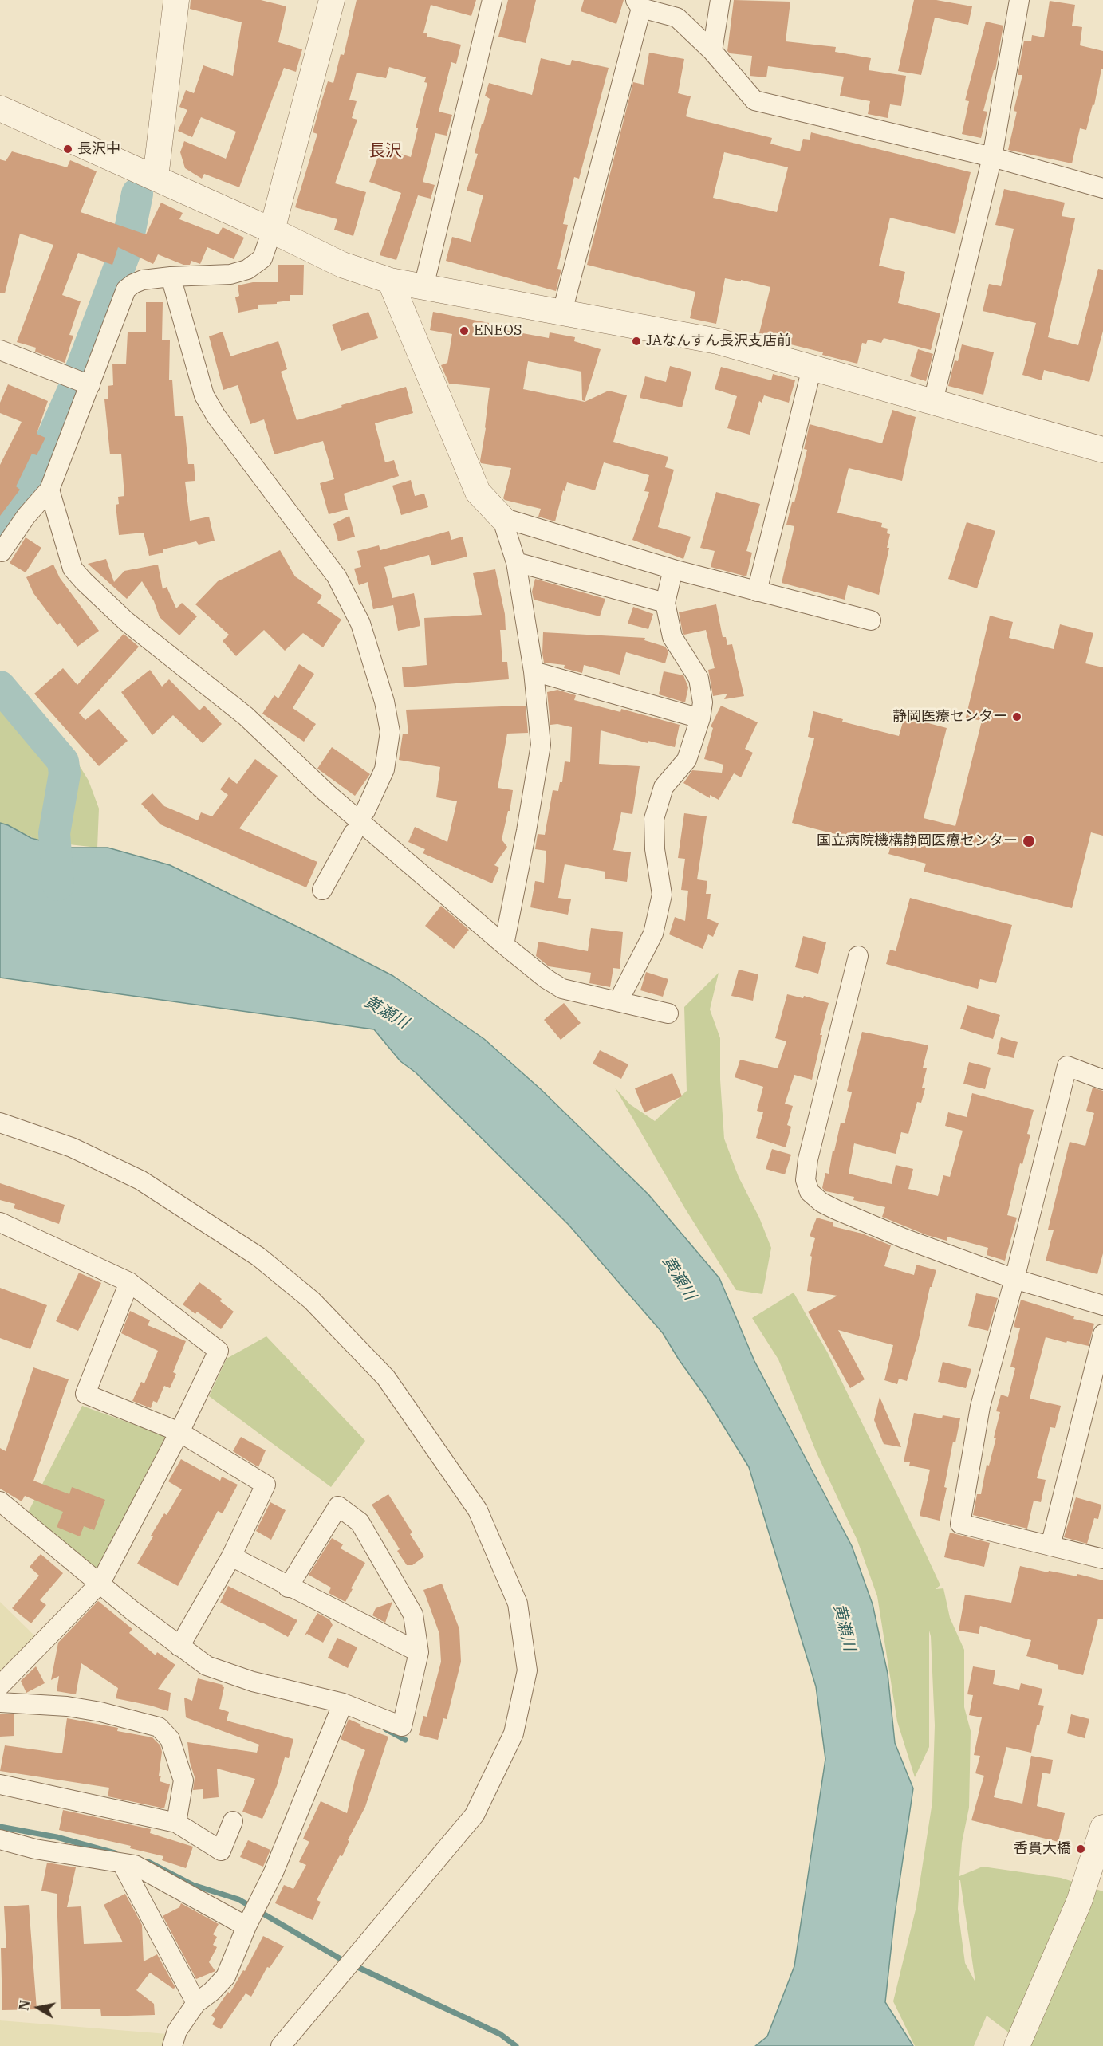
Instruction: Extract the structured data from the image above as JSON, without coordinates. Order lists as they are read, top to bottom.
{
  "districts": ["長沢"],
  "water": ["黄瀬川"],
  "places": [
    "長沢中",
    "ENEOS",
    "JAなんすん長沢支店前",
    "静岡医療センター",
    "国立病院機構静岡医療センター",
    "香貫大橋"
  ],
  "north": "left"
}
